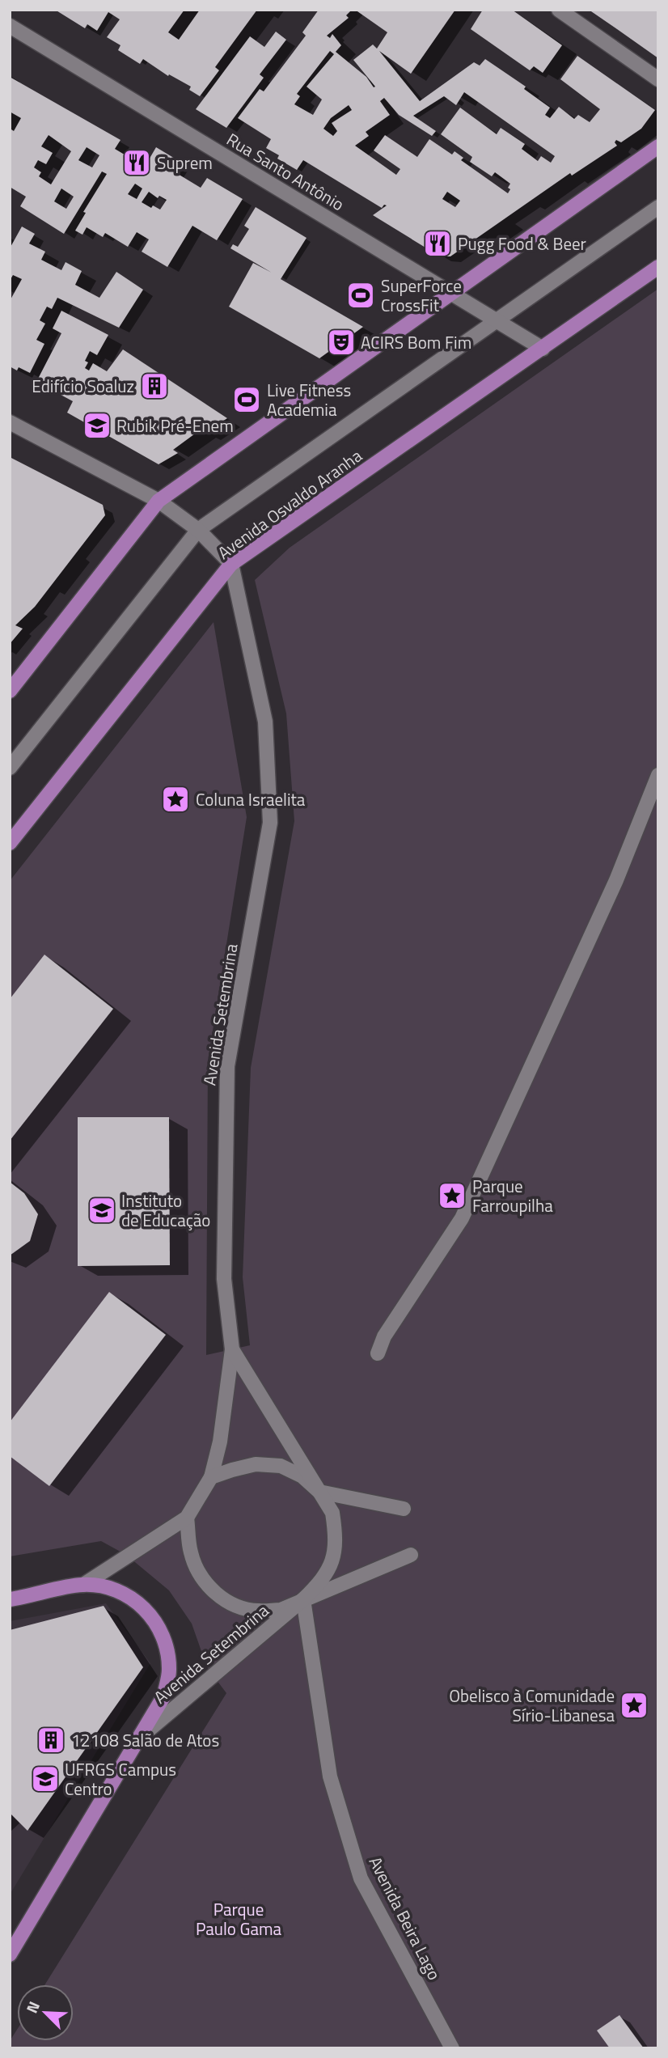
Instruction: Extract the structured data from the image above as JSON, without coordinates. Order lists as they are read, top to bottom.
{
  "streets": {
    "main road": ["Avenida Osvaldo Aranha"],
    "street": ["Rua Santo Antônio", "Avenida Setembrina", "Avenida Beira Lago"]
  },
  "crossings": [
    ["Rua Santo Antônio", "Avenida Osvaldo Aranha"],
    ["Avenida Osvaldo Aranha", "Avenida Setembrina"],
    ["Avenida Setembrina", "Avenida Beira Lago"]
  ],
  "parks": ["Parque Paulo Gama"],
  "places": {
    "restaurant": ["Suprem", "Pugg Food & Beer"],
    "sports": ["SuperForce CrossFit", "Live Fitness Academia"],
    "theatre": ["ACIRS Bom Fim"],
    "building": ["Edifício Soaluz", "12108 Salão de Atos"],
    "school or university": ["Rubik Pré-Enem", "Instituto de Educação", "UFRGS Campus Centro"],
    "place": ["Coluna Israelita", "Parque Farroupilha", "Obelisco à Comunidade Sírio-Libanesa"]
  },
  "north": "top left"
}
